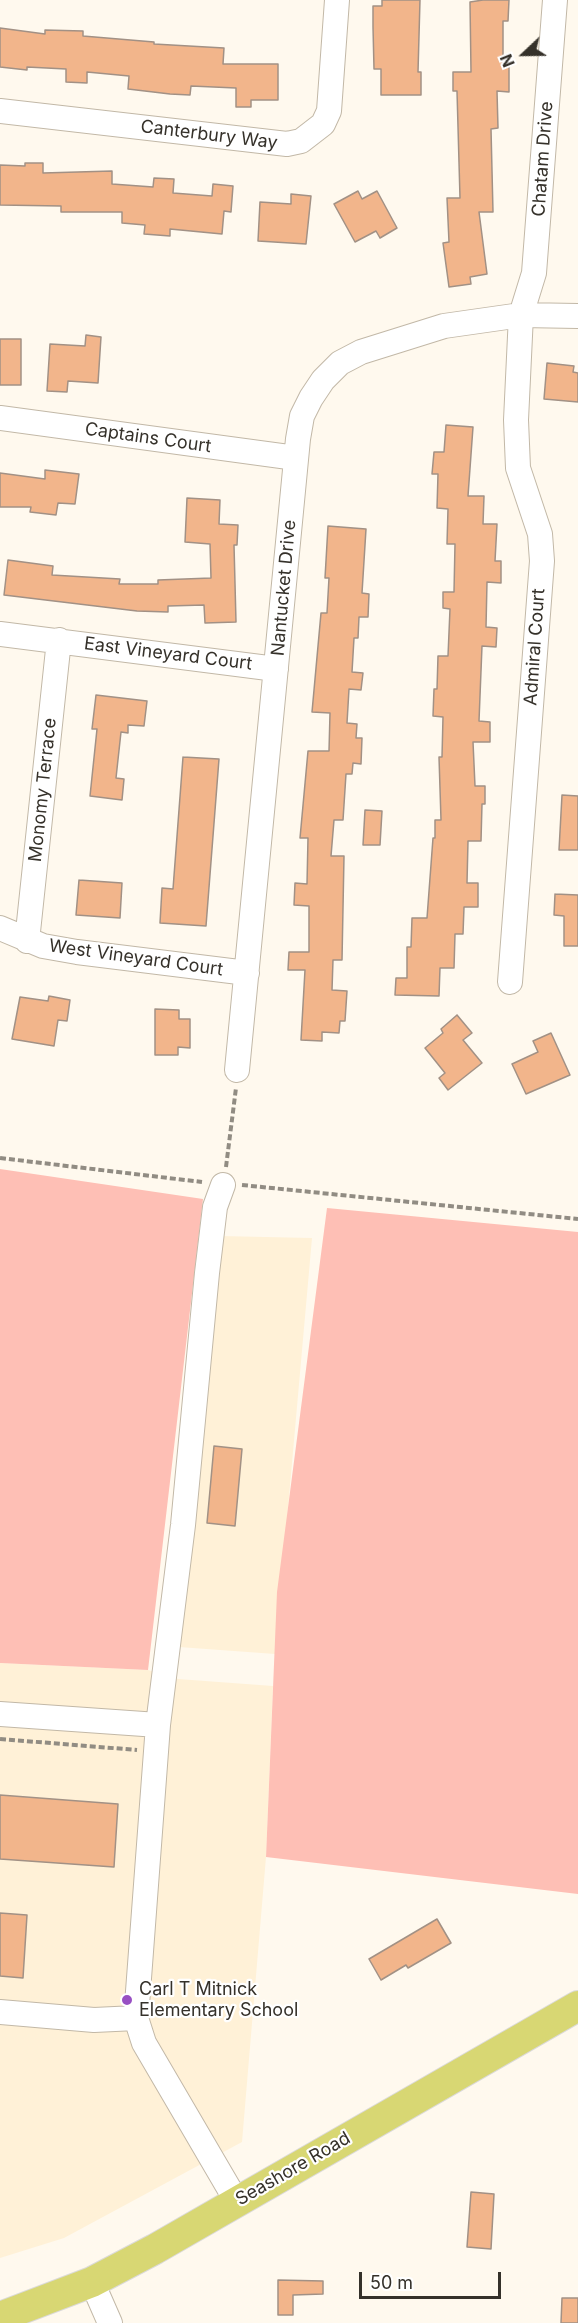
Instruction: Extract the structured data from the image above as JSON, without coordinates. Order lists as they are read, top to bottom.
{
  "streets": {
    "main road": ["Seashore Road"],
    "street": [
      "Canterbury Way",
      "Chatam Drive",
      "Captains Court",
      "Nantucket Drive",
      "Admiral Court",
      "East Vineyard Court",
      "Monomy Terrace",
      "West Vineyard Court"
    ]
  },
  "crossings": [
    ["Chatam Drive", "Nantucket Drive"],
    ["Chatam Drive", "Admiral Court"],
    ["Captains Court", "Nantucket Drive"],
    ["Nantucket Drive", "Admiral Court"],
    ["Nantucket Drive", "East Vineyard Court"],
    ["Nantucket Drive", "West Vineyard Court"],
    ["East Vineyard Court", "Monomy Terrace"],
    ["Monomy Terrace", "West Vineyard Court"]
  ],
  "places": ["Carl T Mitnick Elementary School"],
  "scale_bar": "50 m",
  "north": "left"
}
